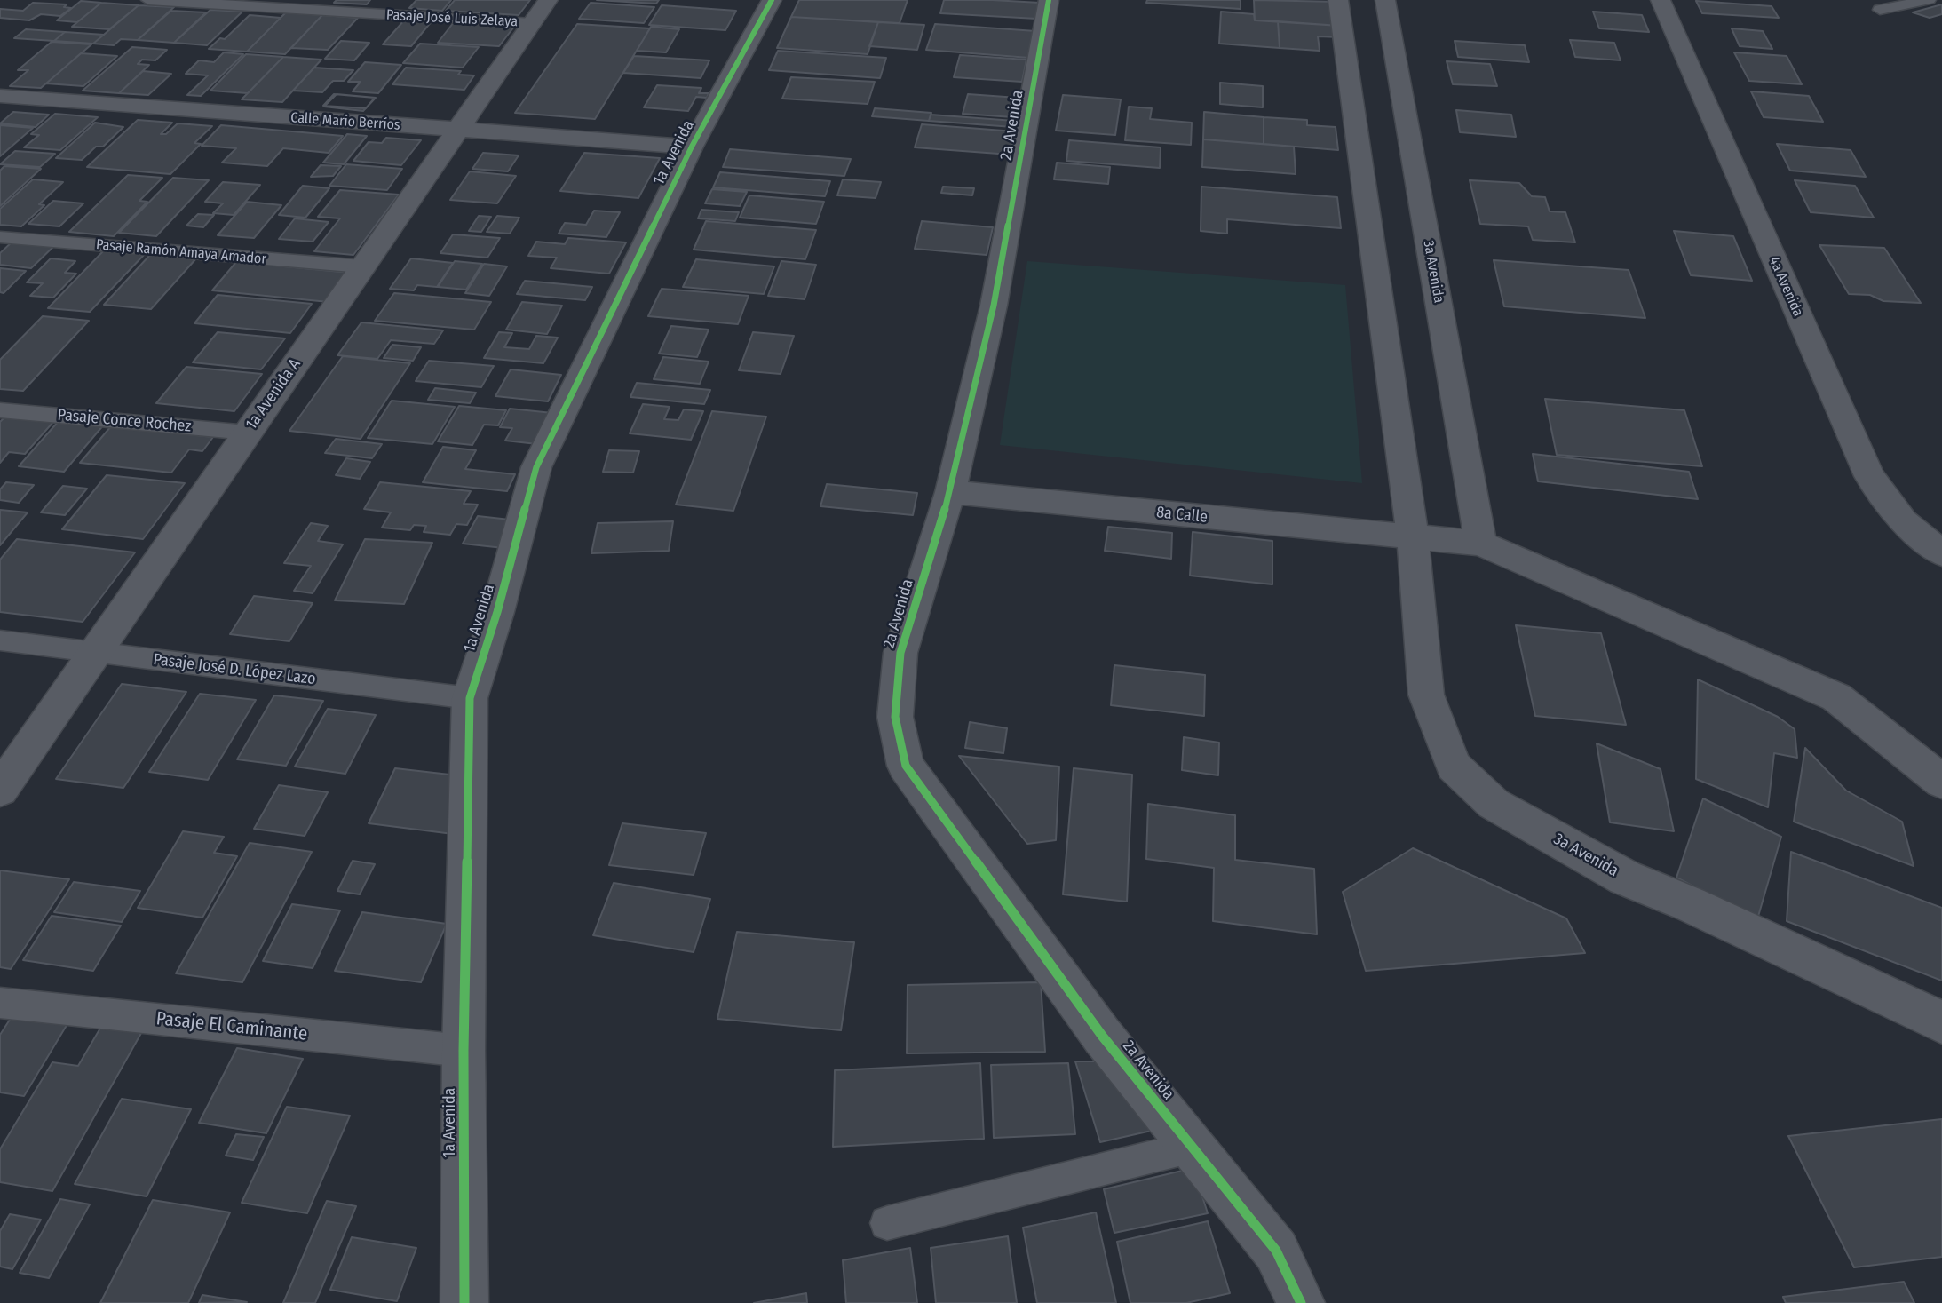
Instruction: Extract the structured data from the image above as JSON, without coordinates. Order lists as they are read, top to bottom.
{
  "streets": {
    "street": [
      "Calle Mario Berríos",
      "2a Avenida",
      "1a Avenida",
      "3a Avenida",
      "4a Avenida",
      "1a Avenida A",
      "8a Calle"
    ],
    "lane": [
      "Pasaje José Luis Zelaya",
      "Pasaje Ramón Amaya Amador",
      "Pasaje Conce Rochez",
      "Pasaje José D. López Lazo",
      "Pasaje El Caminante"
    ]
  },
  "crossings": [
    ["Pasaje José Luis Zelaya", "1a Avenida A"],
    ["Calle Mario Berríos", "1a Avenida"],
    ["Calle Mario Berríos", "1a Avenida A"],
    ["2a Avenida", "8a Calle"],
    ["1a Avenida", "Pasaje José D. López Lazo"],
    ["1a Avenida", "Pasaje El Caminante"],
    ["Pasaje Ramón Amaya Amador", "1a Avenida A"],
    ["3a Avenida", "8a Calle"],
    ["1a Avenida A", "Pasaje Conce Rochez"],
    ["1a Avenida A", "Pasaje José D. López Lazo"]
  ]
}
